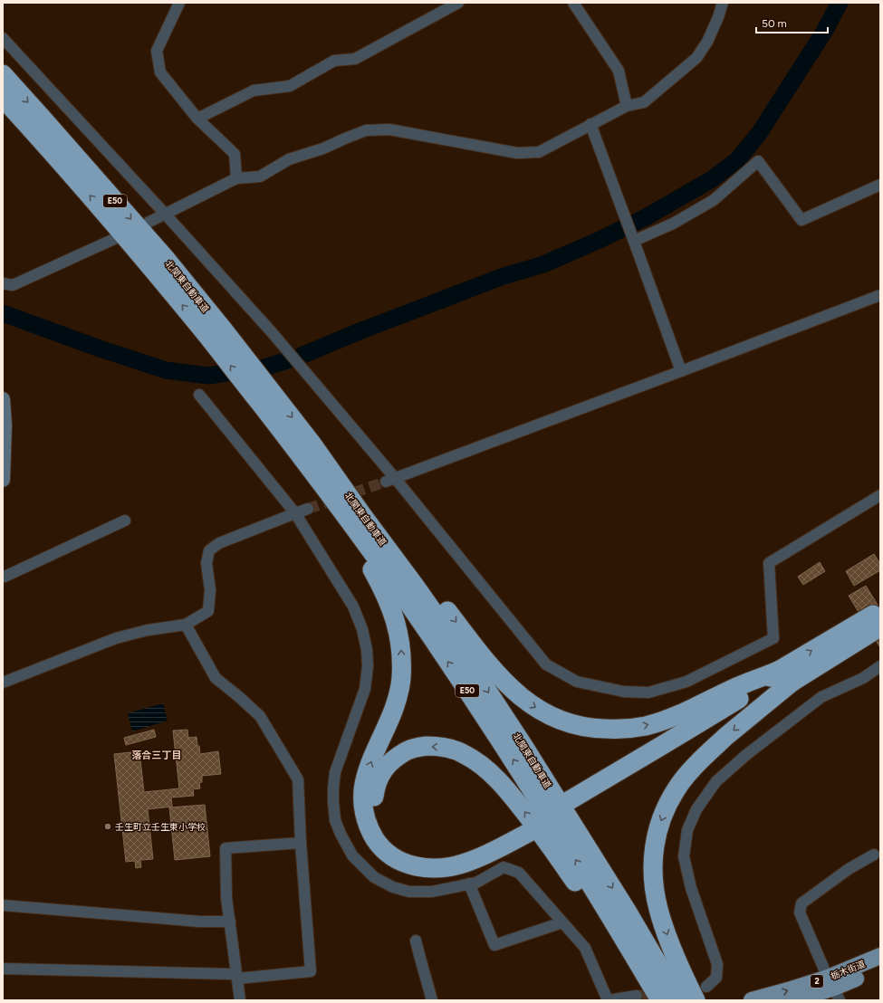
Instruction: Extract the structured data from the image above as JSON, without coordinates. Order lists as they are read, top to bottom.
{
  "streets": {
    "highway": ["E50", "北関東自動車道"],
    "main road": ["栃木街道", "2"]
  },
  "districts": ["落合三丁目"],
  "places": ["壬生町立壬生東小学校"],
  "scale_bar": "50 m"
}
